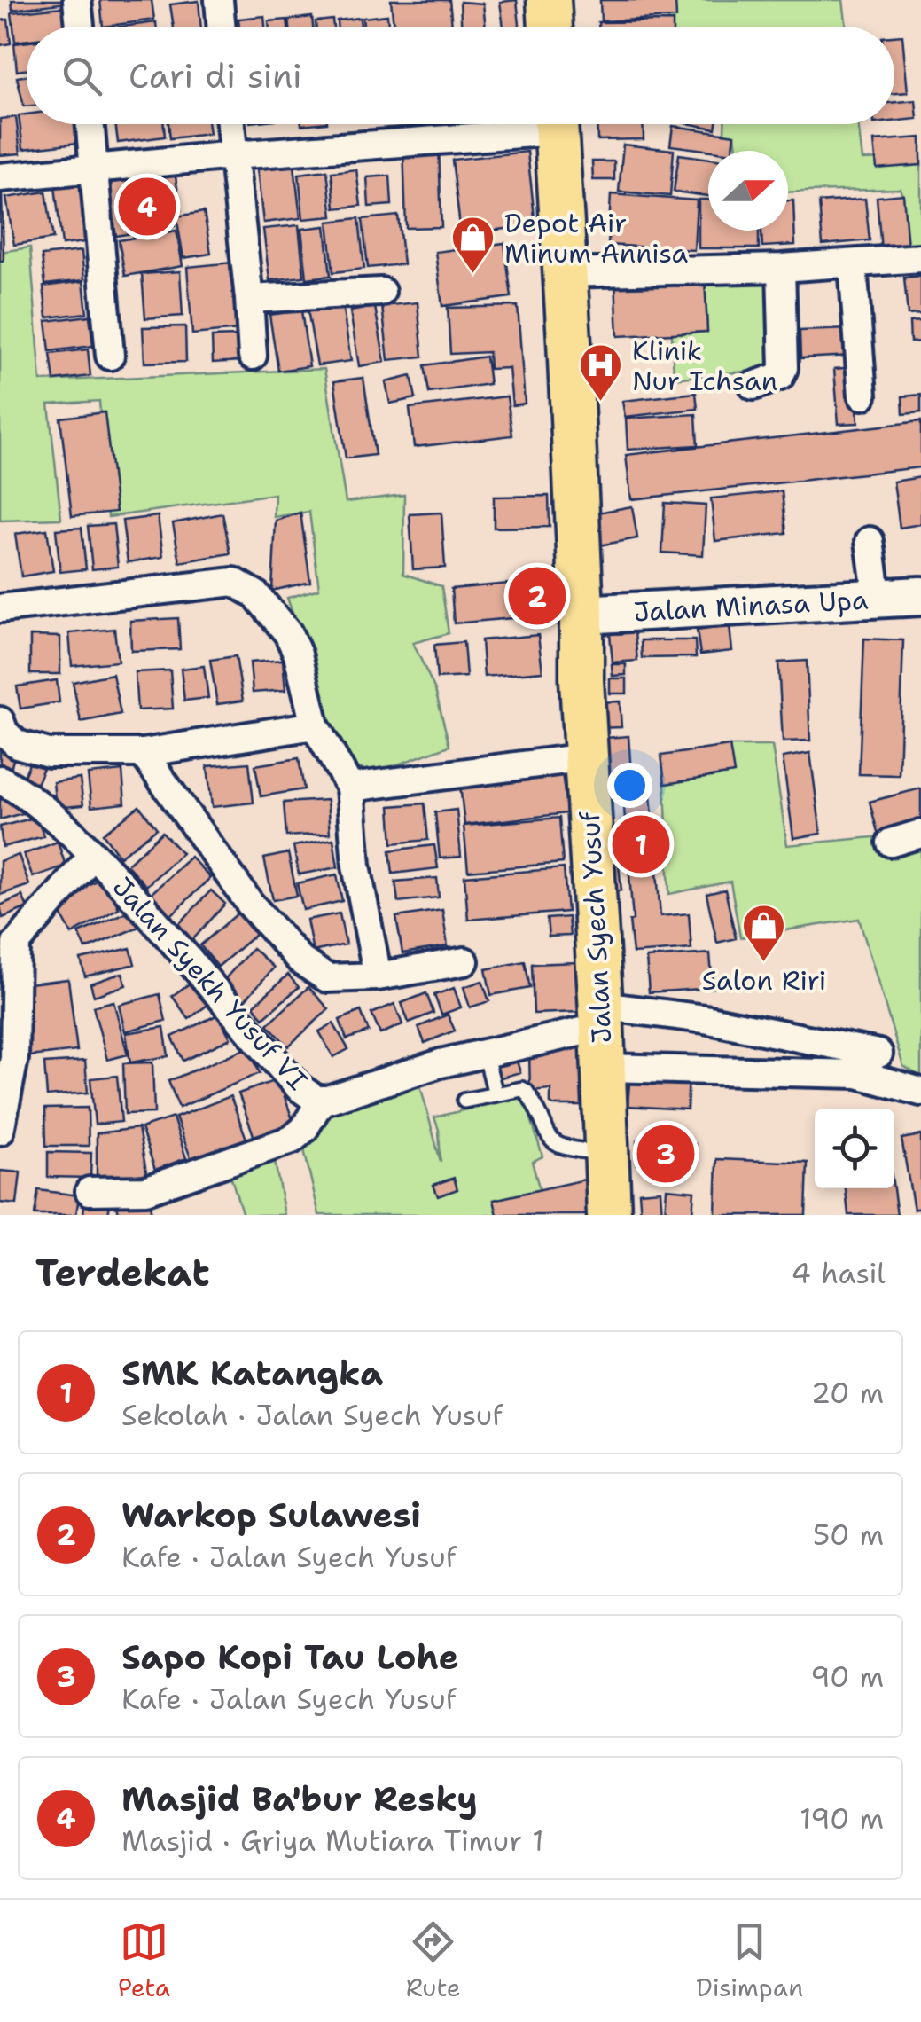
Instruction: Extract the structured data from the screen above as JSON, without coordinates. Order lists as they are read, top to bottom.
{
  "streets": {
    "main road": ["Jalan Syech Yusuf"],
    "street": ["Jalan Minasa Upa", "Jalan Syekh Yusuf VI"]
  },
  "crossings": [
    ["Jalan Minasa Upa", "Jalan Syech Yusuf"],
    ["Jalan Syech Yusuf", "Jalan Syekh Yusuf VI"]
  ],
  "places": {
    "shop": ["Depot Air Minum Annisa", "Salon Riri"],
    "hospital": ["Klinik Nur Ichsan"]
  },
  "north": "right",
  "page": {
    "search": "Cari di sini",
    "pins": [
      "4",
      "2",
      "1",
      "3"
    ],
    "heading": ["Terdekat", "4 hasil"],
    "list": [
      {
        "mark": "1",
        "name": "SMK Katangka",
        "note": "Sekolah · Jalan Syech Yusuf",
        "value": "20 m"
      },
      {
        "mark": "2",
        "name": "Warkop Sulawesi",
        "note": "Kafe · Jalan Syech Yusuf",
        "value": "50 m"
      },
      {
        "mark": "3",
        "name": "Sapo Kopi Tau Lohe",
        "note": "Kafe · Jalan Syech Yusuf",
        "value": "90 m"
      },
      {
        "mark": "4",
        "name": "Masjid Ba'bur Resky",
        "note": "Masjid · Griya Mutiara Timur 1",
        "value": "190 m"
      }
    ],
    "nav": ["Peta", "Rute", "Disimpan"]
  }
}
